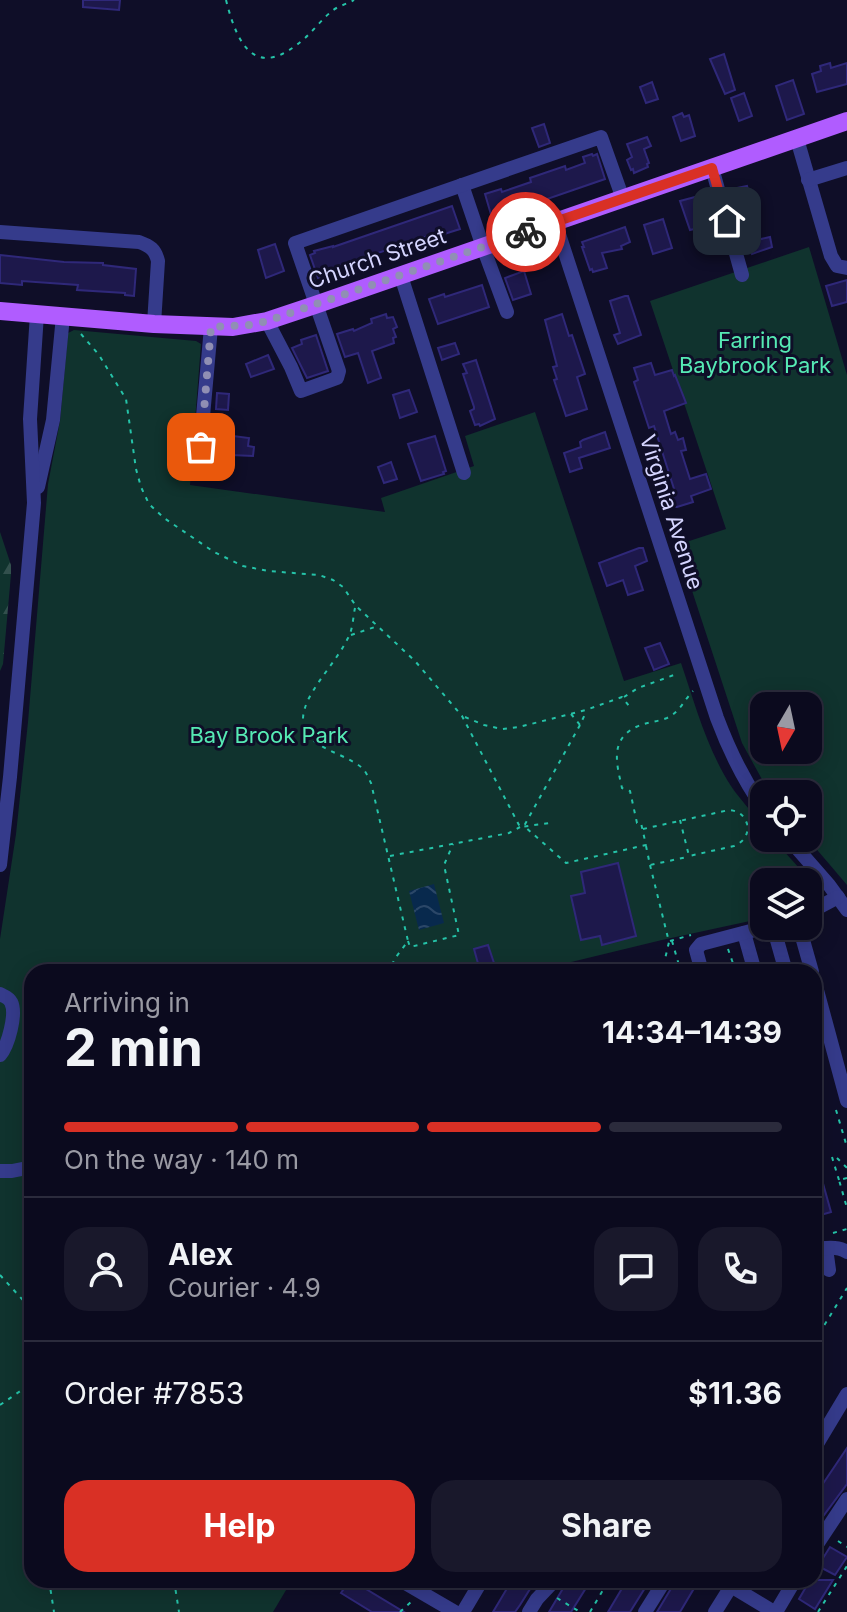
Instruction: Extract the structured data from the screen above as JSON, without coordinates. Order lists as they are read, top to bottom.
{
  "streets": {
    "main road": ["Church Street"],
    "street": ["Virginia Avenue"]
  },
  "crossings": [
    ["Church Street", "Virginia Avenue"]
  ],
  "parks": ["Farring Baybrook Park", "Bay Brook Park"],
  "north": "bottom",
  "page": {
    "heading": ["2 min", "Arriving in", "14:34–14:39"],
    "panel": [
      "Alex",
      "Courier · 4.9",
      "Order #7853",
      "$11.36"
    ],
    "bar": "On the way · 140 m",
    "buttons": ["Help", "Share"]
  }
}
